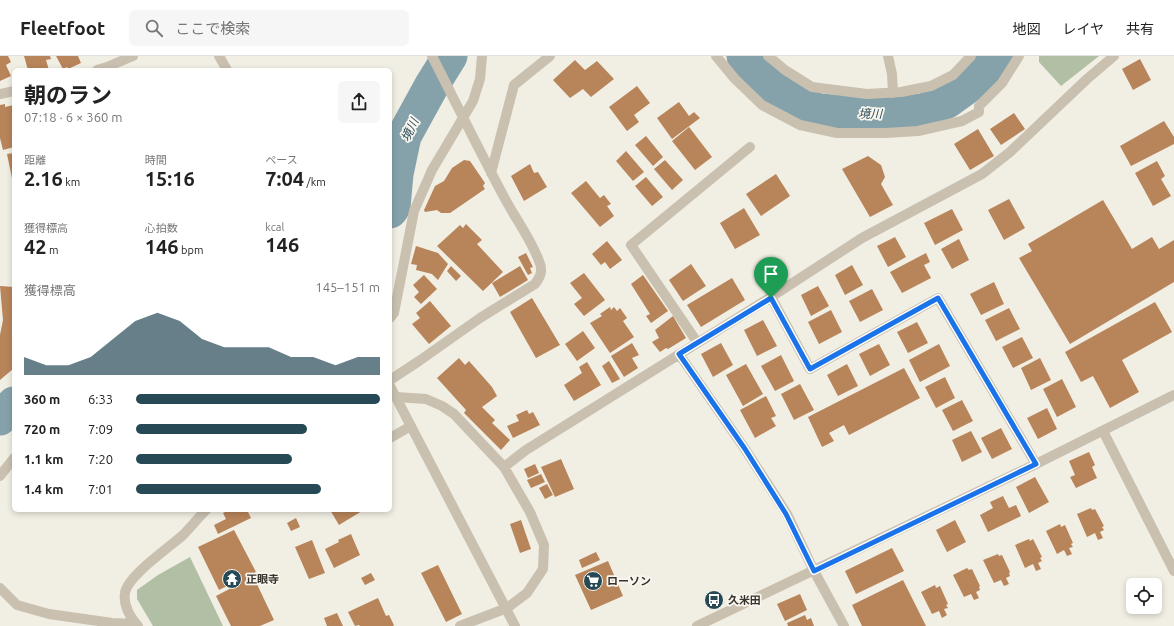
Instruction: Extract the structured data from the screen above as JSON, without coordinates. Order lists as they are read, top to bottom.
{
  "water": ["境川"],
  "places": {
    "temple": ["正眼寺"],
    "supermarket": ["ローソン"],
    "bus stop": ["久米田"]
  },
  "page": {
    "header": "Fleetfoot",
    "search": "ここで検索",
    "nav": ["地図", "レイヤ", "共有"],
    "heading": ["朝のラン", "07:18 · 6 × 360 m"],
    "stats": [
      ["距離", "2.16 km"],
      ["時間", "15:16"],
      ["ペース", "7:04 /km"],
      ["獲得標高", "42 m"],
      ["心拍数", "146 bpm"],
      ["kcal", "146"]
    ],
    "chart": ["獲得標高", "145–151 m"],
    "list": [
      {
        "name": "360 m",
        "note": "6:33"
      },
      {
        "name": "720 m",
        "note": "7:09"
      },
      {
        "name": "1.1 km",
        "note": "7:20"
      },
      {
        "name": "1.4 km",
        "note": "7:01"
      }
    ]
  }
}
